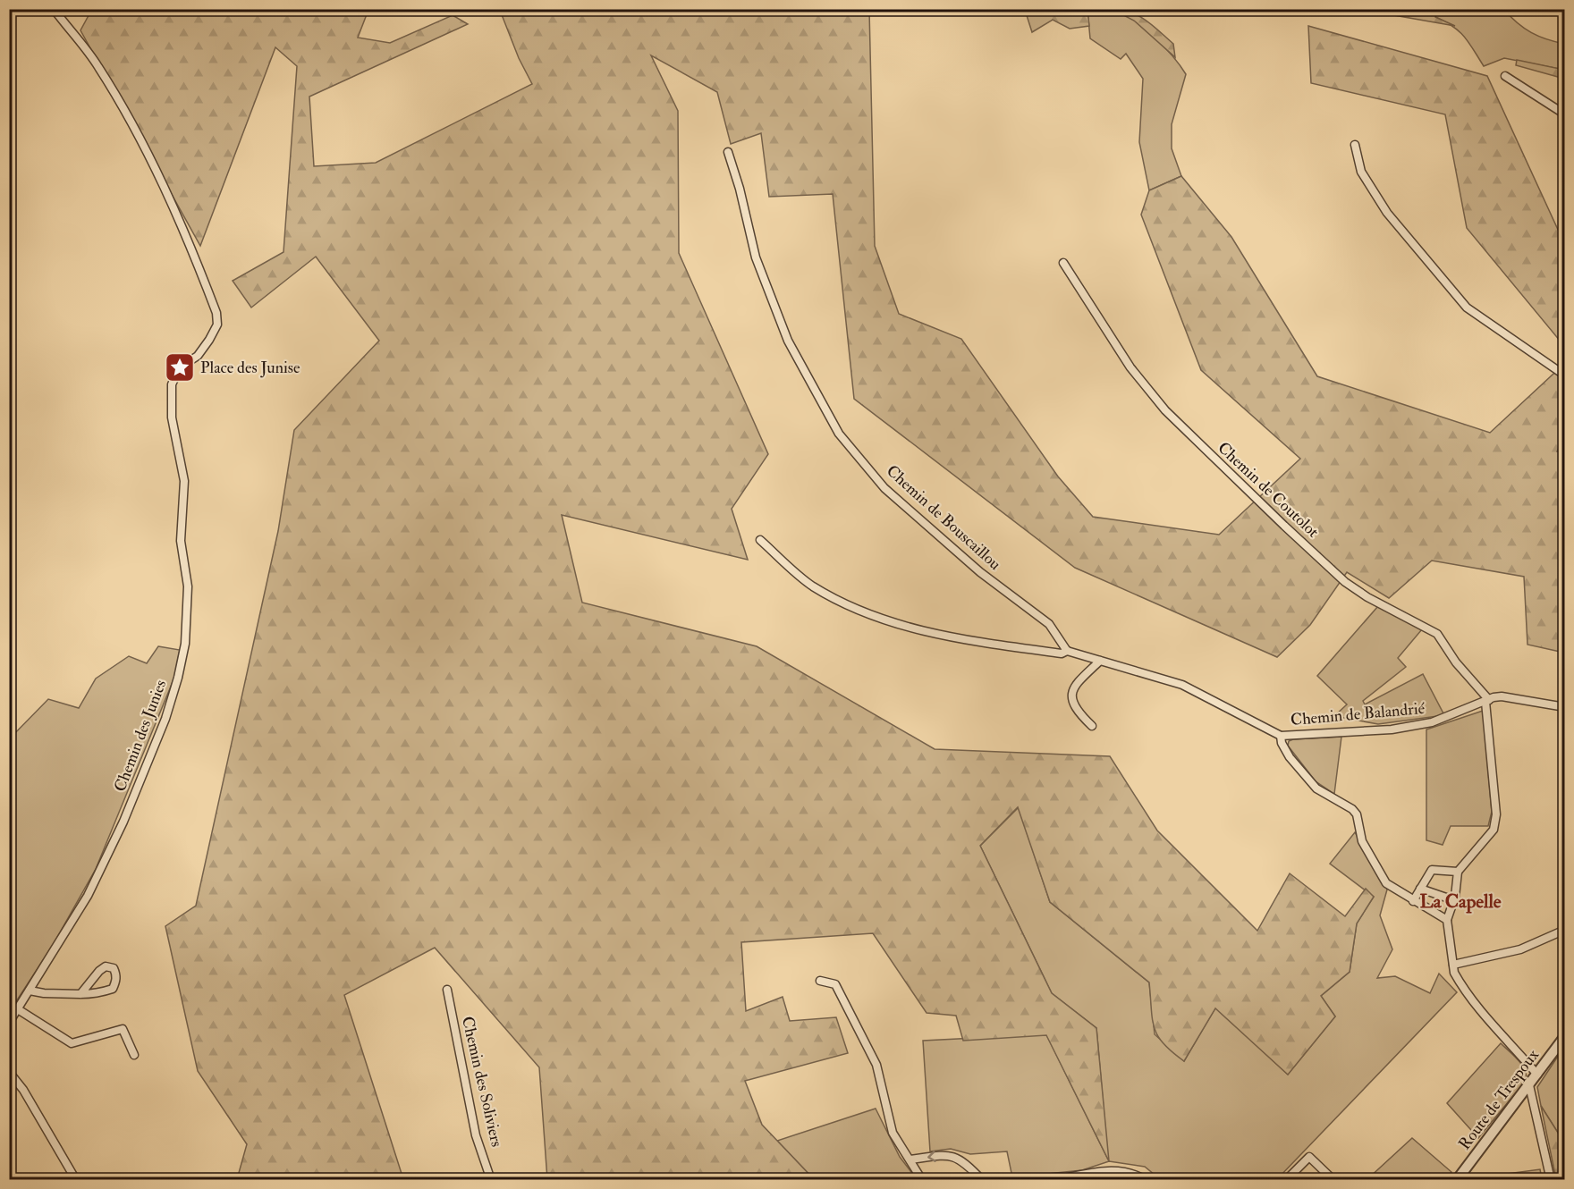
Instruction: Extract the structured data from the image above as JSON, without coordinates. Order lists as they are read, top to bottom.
{
  "streets": {
    "street": [
      "Chemin de Coutolot",
      "Chemin de Bouscaillou",
      "Chemin de Balandrié",
      "Chemin des Junies",
      "Chemin des Soliviers",
      "Route de Trespoux"
    ]
  },
  "crossings": [
    ["Chemin de Coutolot", "Chemin de Balandrié"],
    ["Chemin de Bouscaillou", "Chemin de Balandrié"]
  ],
  "districts": ["La Capelle"],
  "places": {
    "place": ["Place des Junise"]
  }
}
